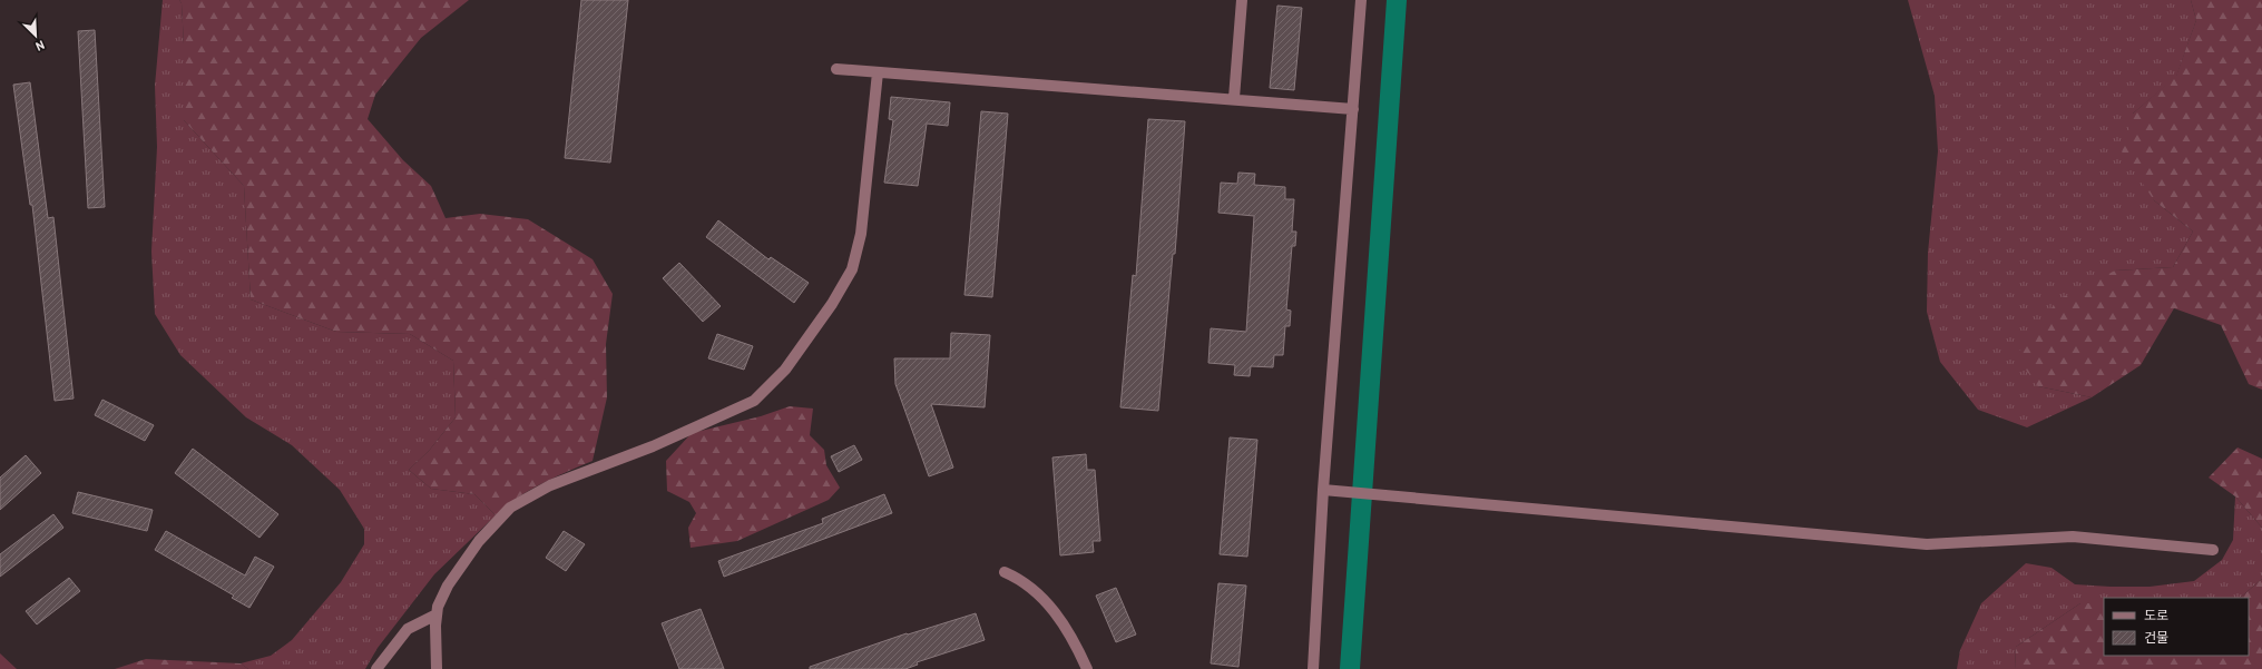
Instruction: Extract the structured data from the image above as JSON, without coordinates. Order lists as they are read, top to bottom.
{
  "legend": ["도로", "건물"],
  "north": "bottom right"
}
